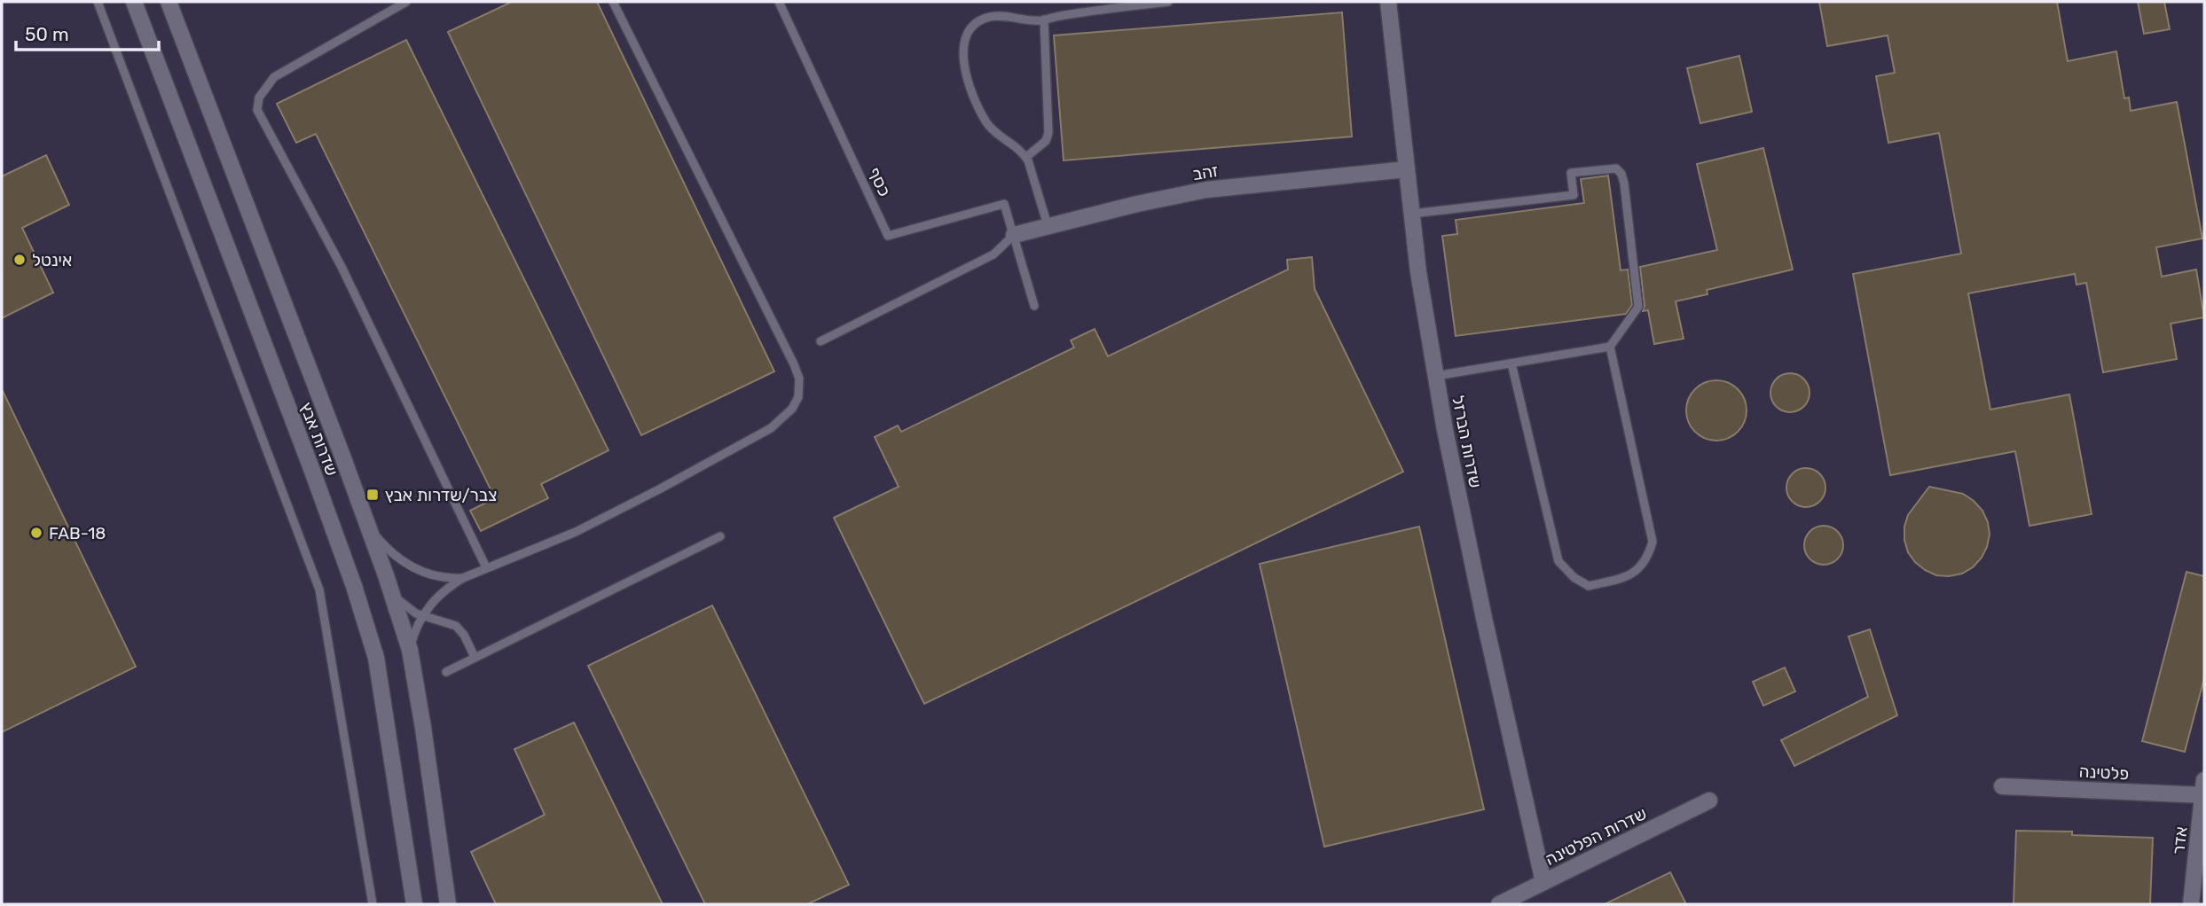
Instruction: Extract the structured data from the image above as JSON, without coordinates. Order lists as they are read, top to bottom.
{
  "streets": {
    "street": [
      "זהב",
      "שדרות אבץ",
      "שדרות הברזל",
      "פלטינה",
      "שדרות הפלטינה",
      "אדר"
    ],
    "lane": ["כסף"]
  },
  "crossings": [
    ["זהב", "כסף"],
    ["זהב", "שדרות הברזל"],
    ["שדרות הברזל", "שדרות הפלטינה"],
    ["פלטינה", "אדר"]
  ],
  "places": {
    "other": ["אינטל", "FAB-18"],
    "transit": ["צבר/שדרות אבץ"]
  },
  "scale_bar": "50 m"
}
